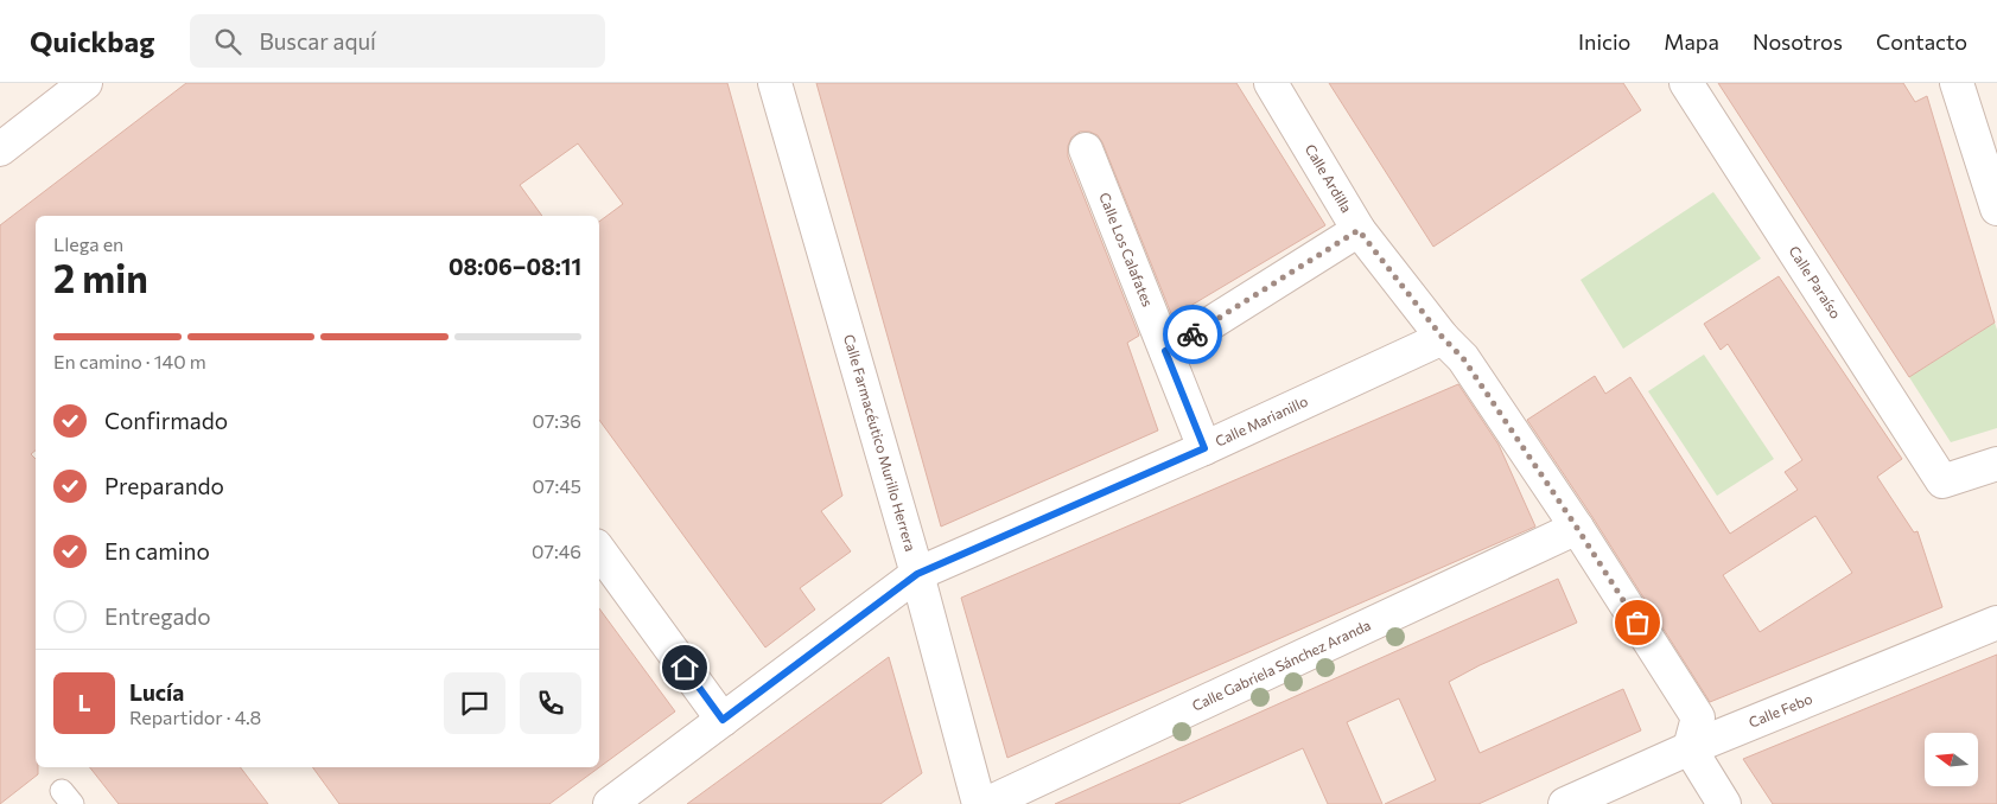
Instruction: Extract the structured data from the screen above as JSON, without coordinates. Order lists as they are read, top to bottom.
{
  "streets": {
    "street": [
      "Calle Ardilla",
      "Calle Los Calafates",
      "Calle Paraíso",
      "Calle Marianillo",
      "Calle Farmacéutico Murillo Herrera",
      "Calle Gabriela Sánchez Aranda",
      "Calle Febo"
    ]
  },
  "crossings": [
    ["Calle Ardilla", "Calle Marianillo"],
    ["Calle Ardilla", "Calle Gabriela Sánchez Aranda"],
    ["Calle Ardilla", "Calle Febo"],
    ["Calle Los Calafates", "Calle Marianillo"],
    ["Calle Marianillo", "Calle Farmacéutico Murillo Herrera"]
  ],
  "north": "left",
  "page": {
    "header": "Quickbag",
    "search": "Buscar aquí",
    "nav": [
      "Inicio",
      "Mapa",
      "Nosotros",
      "Contacto"
    ],
    "heading": ["2 min", "Llega en", "08:06–08:11"],
    "panel": ["Lucía", "Repartidor · 4.8"],
    "bar": "En camino · 140 m",
    "list": [
      ["Confirmado", "07:36"],
      ["Preparando", "07:45"],
      ["En camino", "07:46"],
      "Entregado"
    ],
    "round": "L"
  }
}
